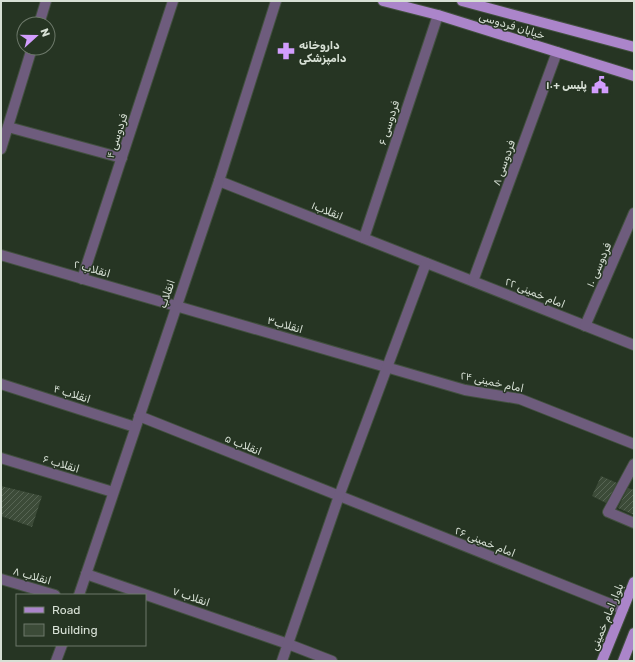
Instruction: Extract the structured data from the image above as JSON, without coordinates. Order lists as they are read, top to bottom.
{
  "streets": {
    "main road": ["خیابان فردوسی", "بلوار امام خمینی"],
    "street": [
      "فردوسی ۶",
      "فردوسی ۴",
      "فردوسی ۸",
      "انقلاب۱",
      "فردوسی ۱۰",
      "انقلاب ۲",
      "امام خمینی ۲۲",
      "انقلاب",
      "انقلاب۳",
      "امام خمینی ۲۴",
      "انقلاب ۴",
      "انقلاب ۵",
      "انقلاب ۶",
      "امام خمینی ۲۶",
      "انقلاب ۸",
      "انقلاب ۷"
    ]
  },
  "crossings": [
    ["خیابان فردوسی", "فردوسی ۶"],
    ["خیابان فردوسی", "فردوسی ۸"],
    ["فردوسی ۶", "انقلاب۱"],
    ["فردوسی ۴", "انقلاب ۲"],
    ["فردوسی ۸", "امام خمینی ۲۲"],
    ["انقلاب۱", "امام خمینی ۲۲"],
    ["انقلاب۱", "انقلاب"],
    ["فردوسی ۱۰", "امام خمینی ۲۲"],
    ["انقلاب ۲", "انقلاب"],
    ["انقلاب ۲", "انقلاب۳"],
    ["انقلاب", "انقلاب۳"],
    ["انقلاب", "انقلاب ۴"],
    ["انقلاب", "انقلاب ۵"],
    ["انقلاب", "انقلاب ۶"],
    ["انقلاب", "انقلاب ۷"],
    ["انقلاب۳", "امام خمینی ۲۴"],
    ["انقلاب ۵", "امام خمینی ۲۶"],
    ["امام خمینی ۲۶", "بلوار امام خمینی"]
  ],
  "places": {
    "pharmacy": ["داروخانه دامپزشکی"],
    "public building": ["پلیس +۱۰"]
  },
  "legend": ["Road", "Building"],
  "north": "right"
}
